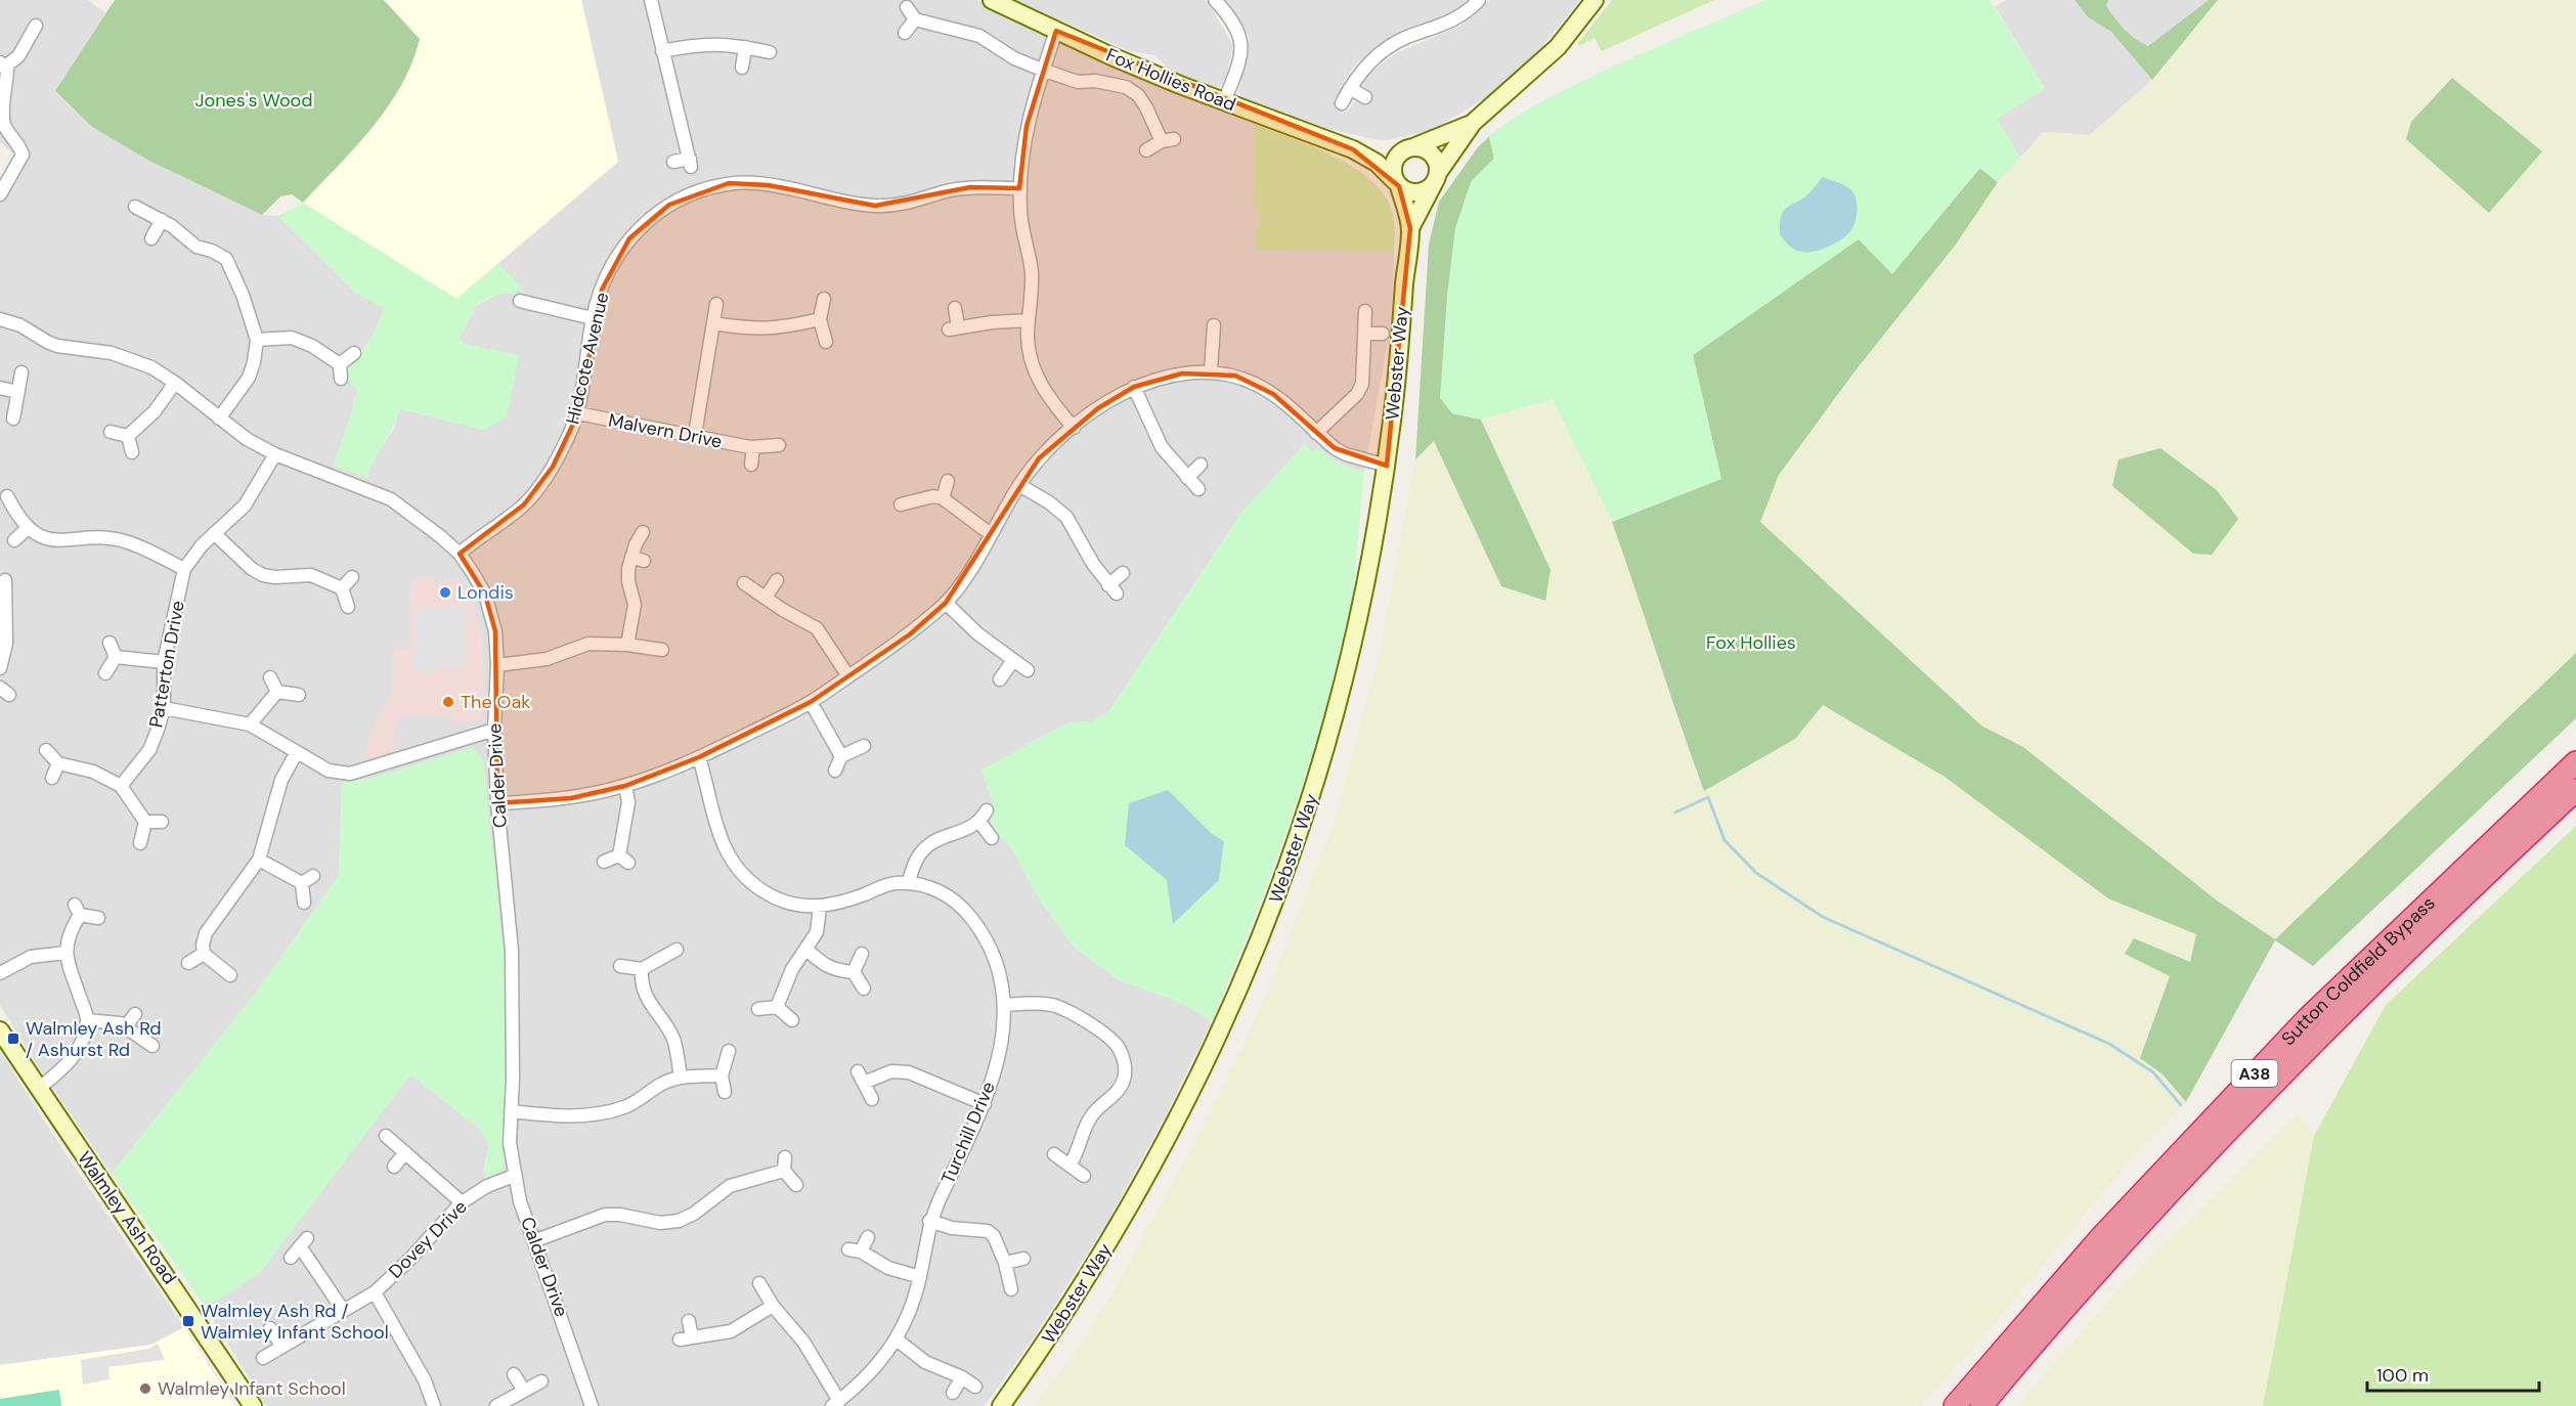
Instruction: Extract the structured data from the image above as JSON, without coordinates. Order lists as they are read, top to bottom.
{
  "streets": {
    "highway": ["Sutton Coldfield Bypass", "A38"],
    "street": [
      "Fox Hollies Road",
      "Hidcote Avenue",
      "Webster Way",
      "Malvern Drive",
      "Patterton Drive",
      "Calder Drive",
      "Turchill Drive",
      "Walmley Ash Road",
      "Dovey Drive"
    ]
  },
  "crossings": [
    ["Fox Hollies Road", "Webster Way"],
    ["Hidcote Avenue", "Malvern Drive"],
    ["Hidcote Avenue", "Calder Drive"],
    ["Patterton Drive", "Calder Drive"],
    ["Calder Drive", "Dovey Drive"]
  ],
  "parks": ["Jones's Wood", "Fox Hollies"],
  "places": {
    "other": ["Londis", "The Oak", "Walmley Infant School"],
    "transit": ["Walmley Ash Rd / Ashurst Rd", "Walmley Ash Rd / Walmley Infant School"]
  },
  "scale_bar": "100 m"
}
